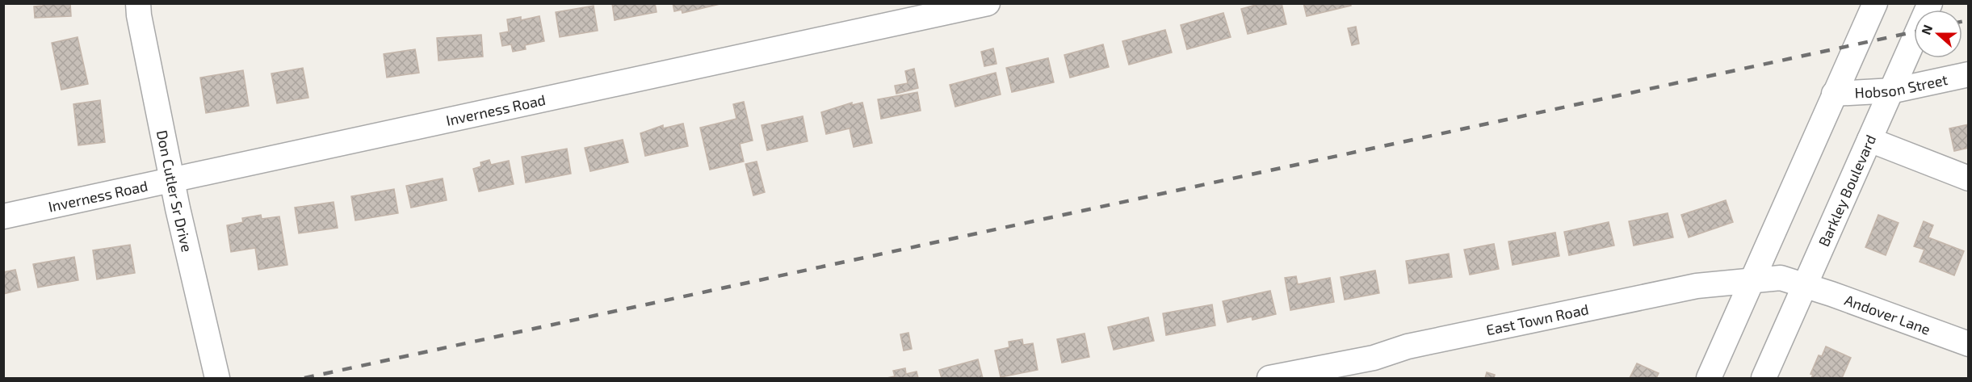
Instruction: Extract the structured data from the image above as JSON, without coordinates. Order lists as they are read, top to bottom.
{
  "streets": {
    "street": [
      "Hobson Street",
      "Inverness Road",
      "Don Cutler Sr Drive",
      "Barkley Boulevard",
      "Andover Lane",
      "East Town Road"
    ]
  },
  "crossings": [
    ["Hobson Street", "Barkley Boulevard"],
    ["Inverness Road", "Don Cutler Sr Drive"],
    ["Barkley Boulevard", "Andover Lane"],
    ["Barkley Boulevard", "East Town Road"],
    ["Andover Lane", "East Town Road"]
  ],
  "north": "left"
}
